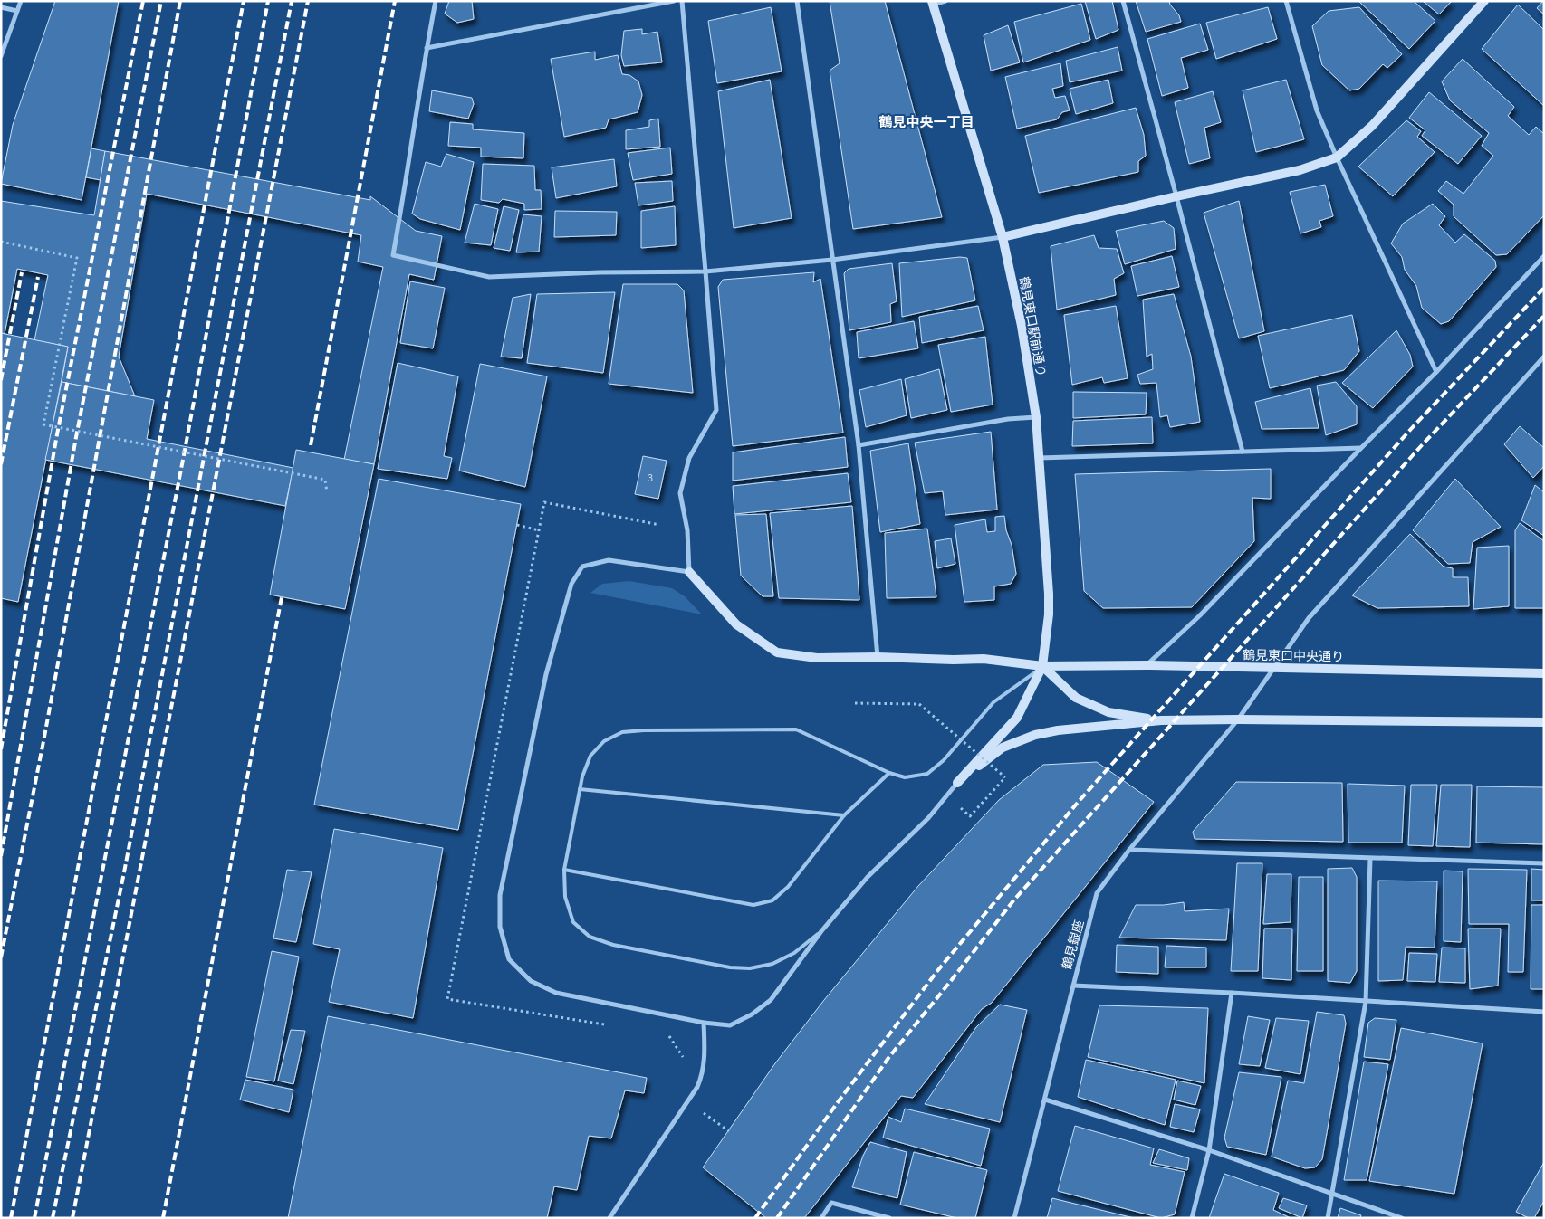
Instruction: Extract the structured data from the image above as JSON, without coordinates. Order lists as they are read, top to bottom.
{
  "streets": {
    "street": ["鶴見東口駅前通り", "鶴見東口中央通り", "鶴見銀座"]
  },
  "crossings": [
    ["鶴見東口駅前通り", "鶴見東口中央通り"],
    ["鶴見東口中央通り", "鶴見銀座"]
  ],
  "districts": ["鶴見中央一丁目"],
  "house_numbers": ["3"]
}
